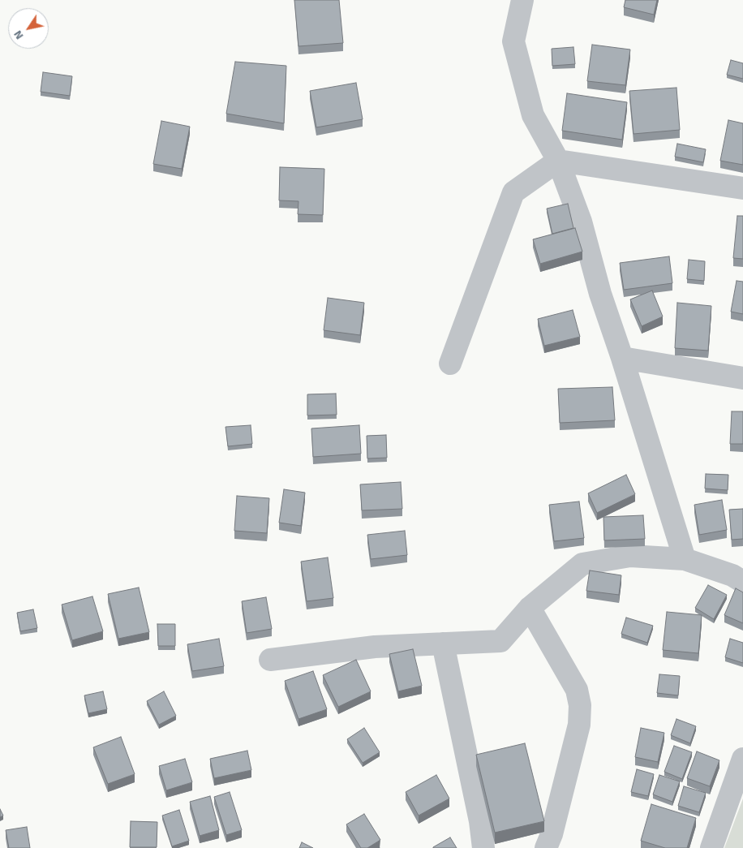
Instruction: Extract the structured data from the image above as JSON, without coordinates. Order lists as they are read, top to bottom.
{
  "north": "bottom left"
}
